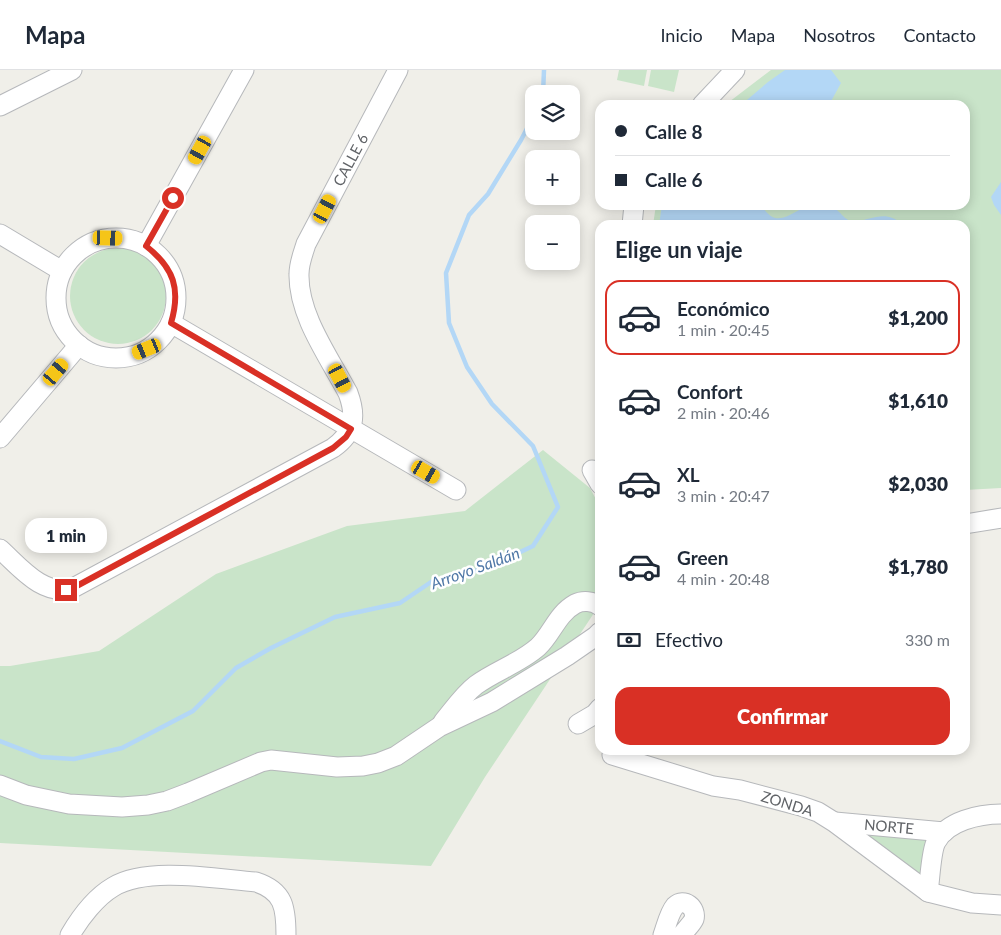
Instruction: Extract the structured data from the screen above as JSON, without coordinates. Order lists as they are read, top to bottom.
{
  "streets": {
    "street": ["CALLE 6", "ZONDA", "NORTE"]
  },
  "crossings": [
    ["ZONDA", "NORTE"]
  ],
  "water": ["Arroyo Saldán"],
  "page": {
    "header": "Mapa",
    "nav": [
      "Inicio",
      "Mapa",
      "Nosotros",
      "Contacto"
    ],
    "map_buttons": ["+", "−"],
    "banner": ["Calle 8", "Calle 6"],
    "heading": "Elige un viaje",
    "list": [
      {
        "name": "Económico",
        "note": "1 min · 20:45",
        "value": "$1,200"
      },
      {
        "name": "Confort",
        "note": "2 min · 20:46",
        "value": "$1,610"
      },
      {
        "name": "XL",
        "note": "3 min · 20:47",
        "value": "$2,030"
      },
      {
        "name": "Green",
        "note": "4 min · 20:48",
        "value": "$1,780"
      }
    ],
    "bubble": "1 min",
    "pay": ["Efectivo", "330 m"],
    "buttons": "Confirmar"
  }
}
